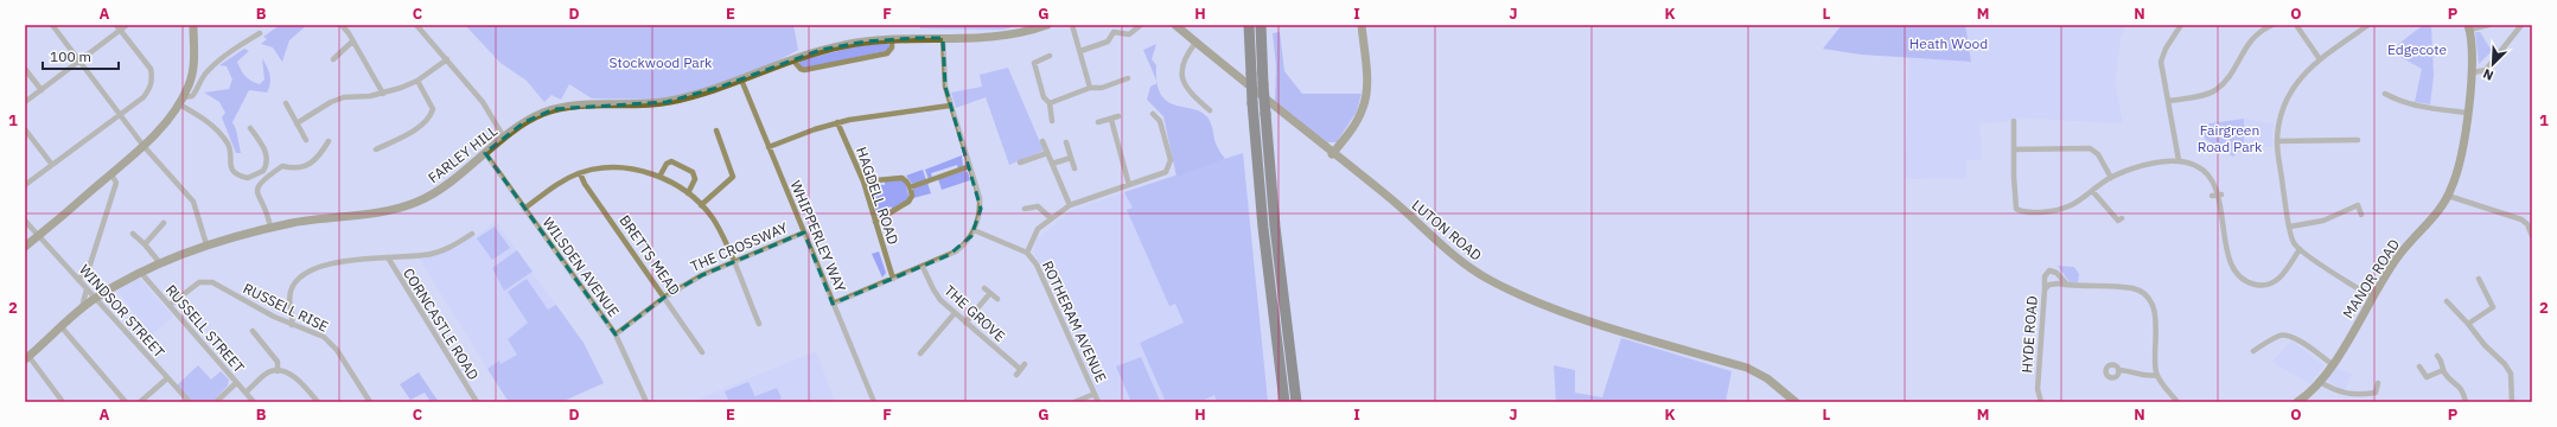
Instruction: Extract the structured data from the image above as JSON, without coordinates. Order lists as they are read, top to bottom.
{
  "streets": {
    "street": [
      "FARLEY HILL",
      "HAGDELL ROAD",
      "LUTON ROAD",
      "WHIPPERLEY WAY",
      "THE CROSSWAY",
      "BRETTS MEAD",
      "WILSDEN AVENUE",
      "MANOR ROAD",
      "RUSSELL RISE",
      "WINDSOR STREET",
      "THE GROVE",
      "ROTHERAM AVENUE",
      "CORNCASTLE ROAD",
      "RUSSELL STREET",
      "HYDE ROAD"
    ]
  },
  "crossings": [
    ["FARLEY HILL", "WHIPPERLEY WAY"],
    ["FARLEY HILL", "WILSDEN AVENUE"],
    ["FARLEY HILL", "WINDSOR STREET"],
    ["FARLEY HILL", "RUSSELL STREET"],
    ["WHIPPERLEY WAY", "THE CROSSWAY"],
    ["THE CROSSWAY", "BRETTS MEAD"],
    ["THE CROSSWAY", "WILSDEN AVENUE"],
    ["RUSSELL RISE", "RUSSELL STREET"]
  ],
  "parks": [
    "Heath Wood",
    "Edgecote",
    "Stockwood Park",
    "Fairgreen Road Park"
  ],
  "scale_bar": "100 m",
  "north": "bottom left",
  "grid": {
    "columns": [
      "A",
      "B",
      "C",
      "D",
      "E",
      "F",
      "G",
      "H",
      "I",
      "J",
      "K",
      "L",
      "M",
      "N",
      "O",
      "P"
    ],
    "rows": ["1", "2"]
  }
}
